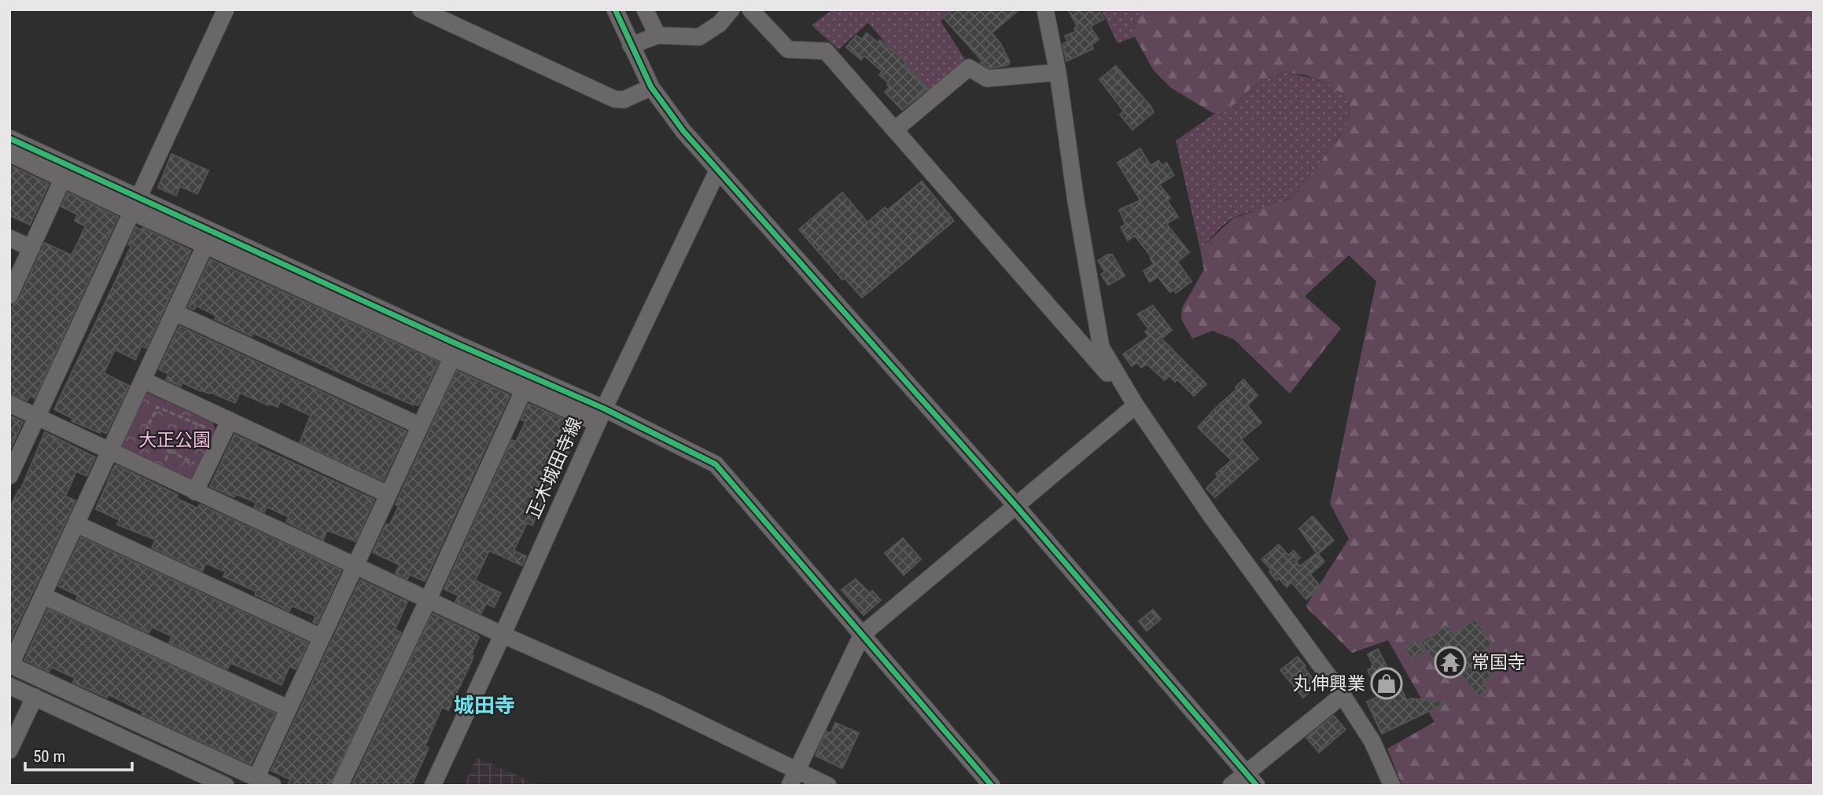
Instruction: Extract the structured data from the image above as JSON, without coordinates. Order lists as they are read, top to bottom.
{
  "streets": {
    "street": ["正木城田寺線"]
  },
  "districts": ["城田寺"],
  "parks": ["大正公園"],
  "places": {
    "temple": ["常国寺"],
    "shop": ["丸伸興業"]
  },
  "scale_bar": "50 m"
}
